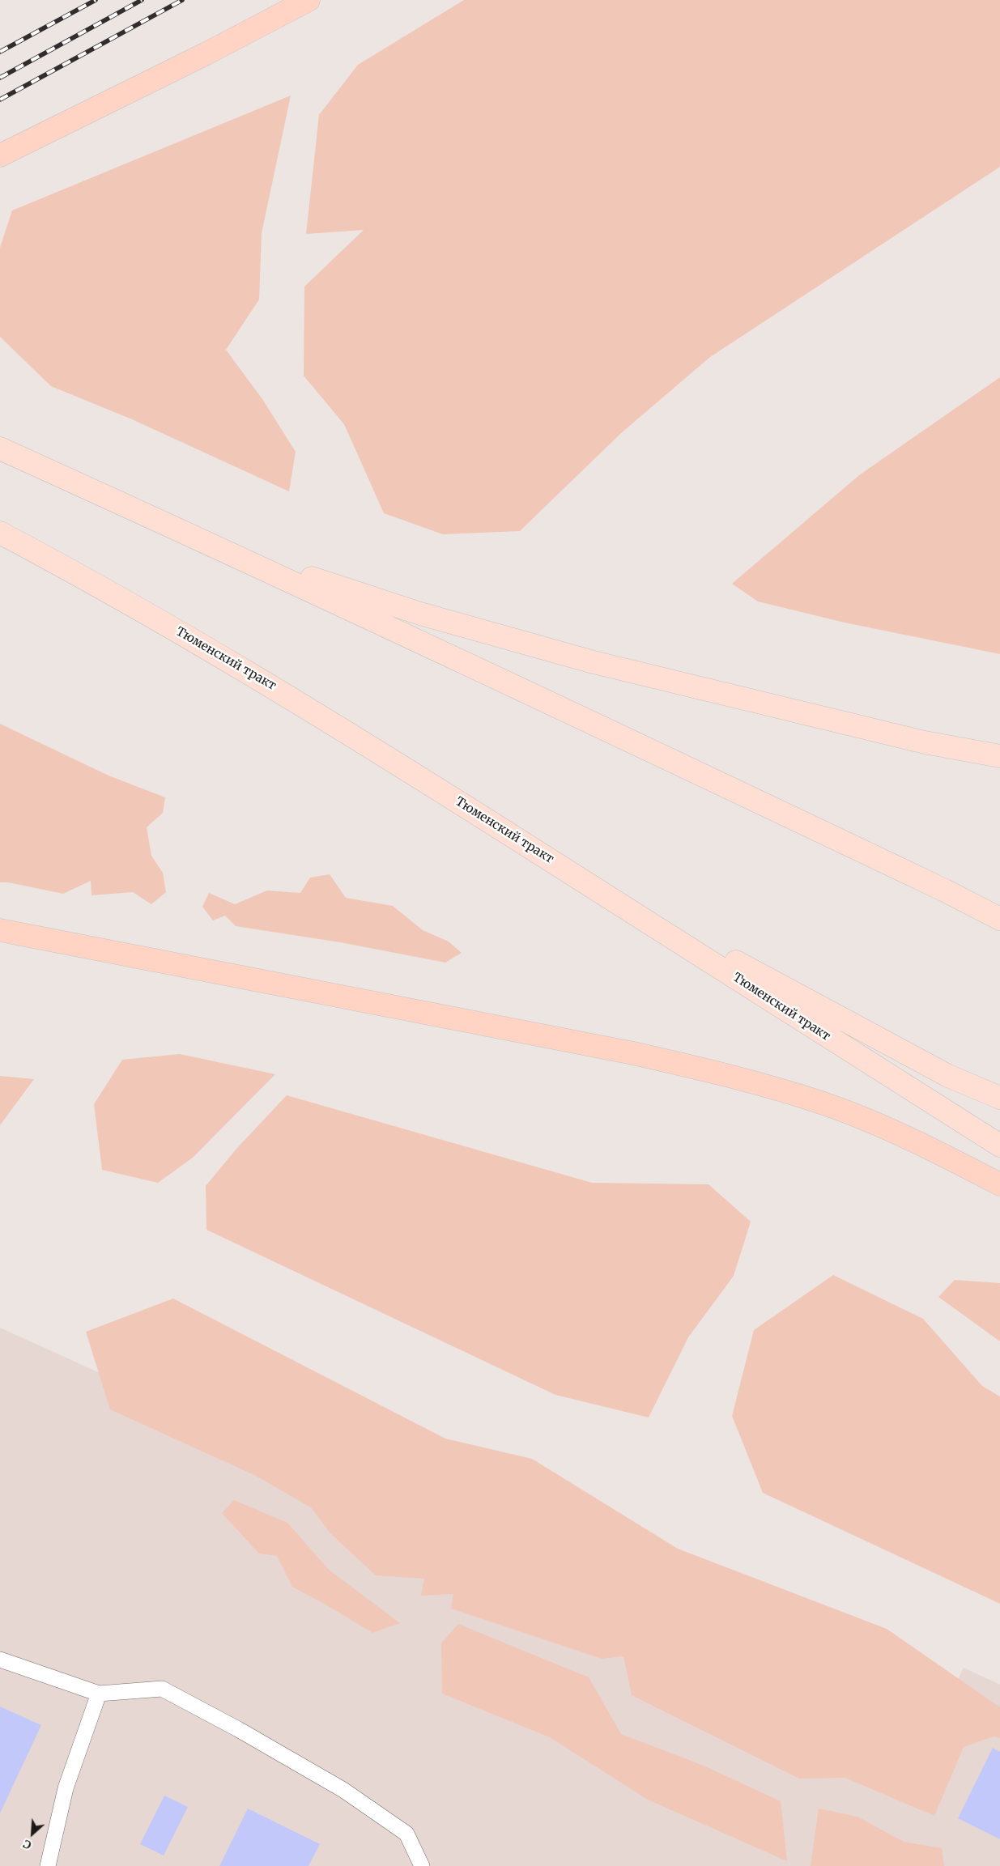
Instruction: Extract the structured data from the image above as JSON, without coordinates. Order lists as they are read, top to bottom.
{
  "streets": {
    "main road": ["Тюменский тракт"]
  },
  "north": "bottom left"
}
